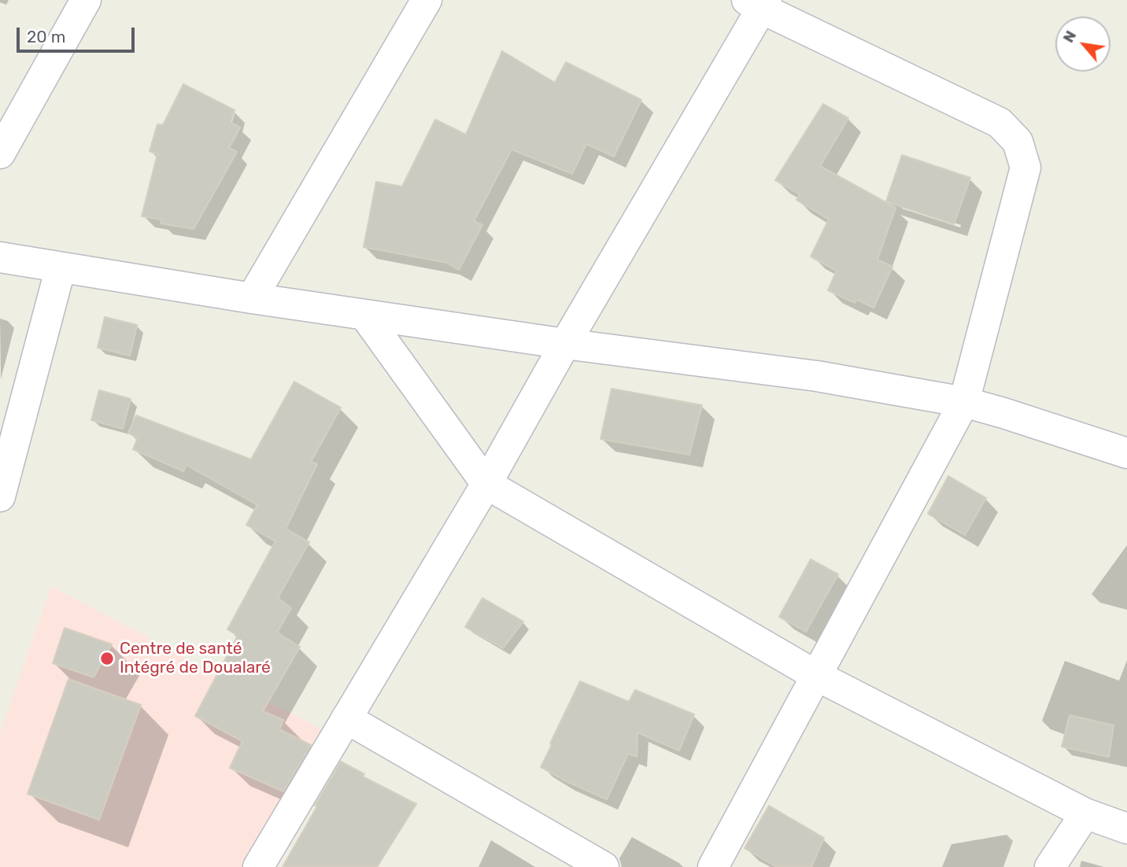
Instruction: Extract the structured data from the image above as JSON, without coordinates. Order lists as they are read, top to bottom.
{
  "places": ["Centre de santé Intégré de Doualaré"],
  "scale_bar": "20 m",
  "north": "top left"
}
